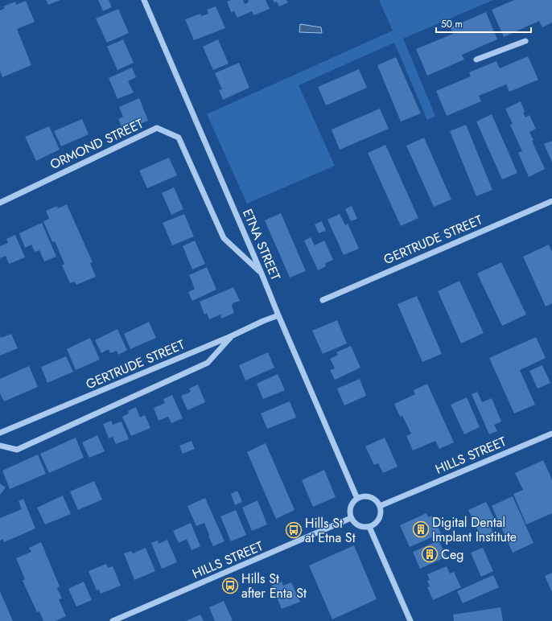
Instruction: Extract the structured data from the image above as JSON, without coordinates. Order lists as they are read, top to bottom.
{
  "streets": {
    "street": [
      "ORMOND STREET",
      "GERTRUDE STREET",
      "ETNA STREET",
      "HILLS STREET"
    ]
  },
  "crossings": [
    ["ORMOND STREET", "ETNA STREET"],
    ["GERTRUDE STREET", "ETNA STREET"],
    ["ETNA STREET", "HILLS STREET"]
  ],
  "places": {
    "building": ["Digital Dental Implant Institute", "Ceg"],
    "bus stop": ["Hills St at Etna St", "Hills St after Enta St"]
  },
  "scale_bar": "50 m"
}
